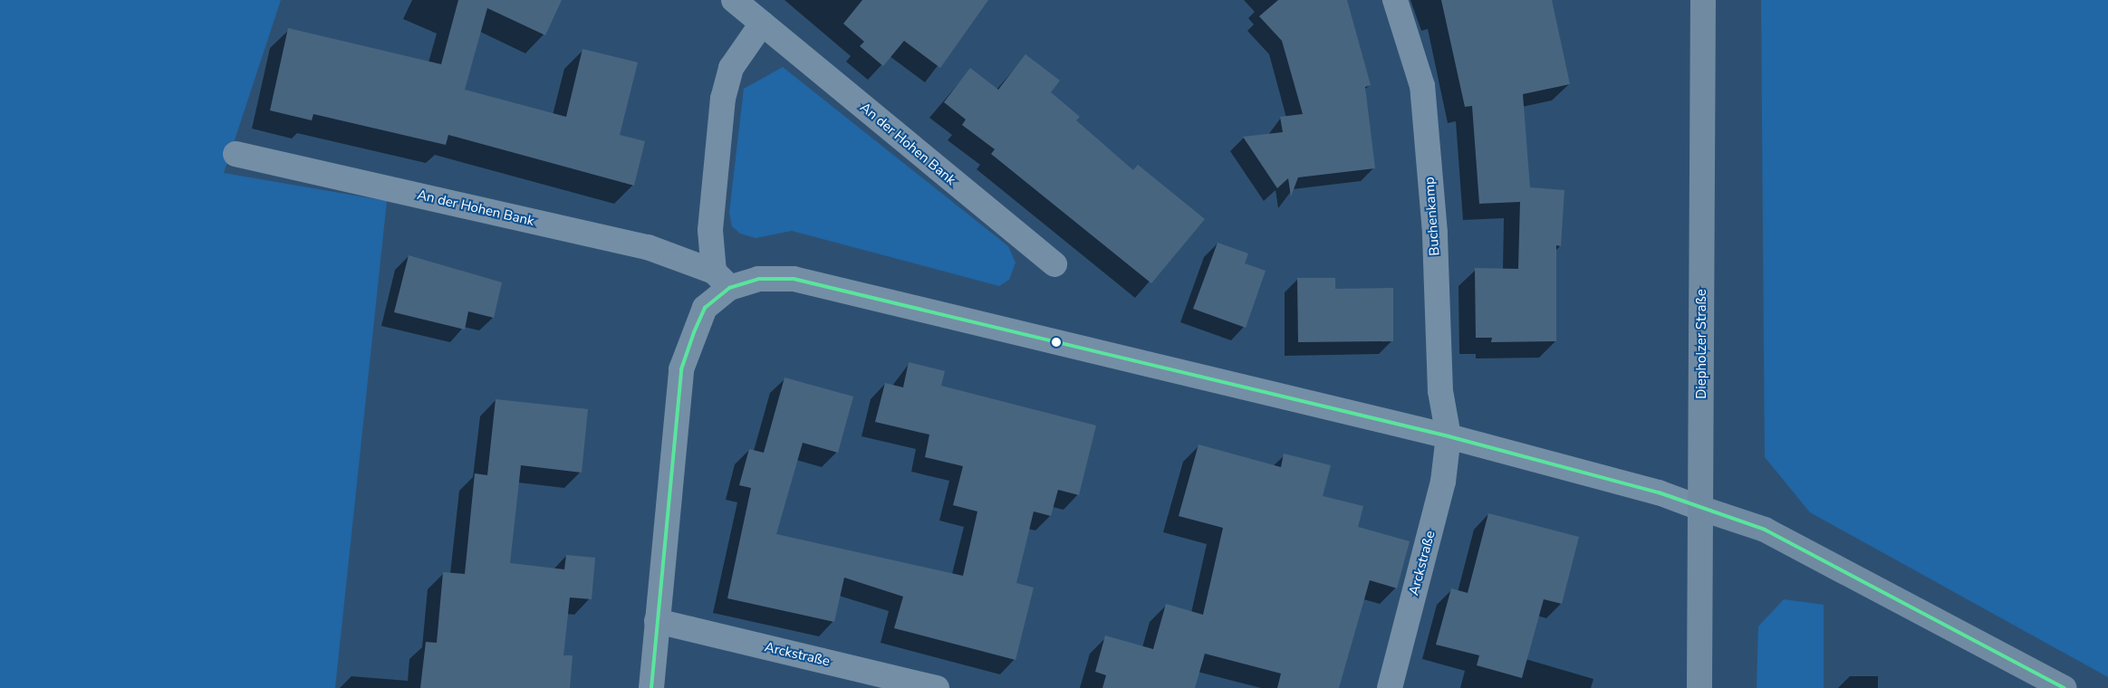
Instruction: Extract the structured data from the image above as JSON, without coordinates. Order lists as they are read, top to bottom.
{
  "streets": {
    "main road": ["Diepholzer Straße"],
    "street": ["An der Hohen Bank", "Buchenkamp", "Arckstraße"]
  },
  "crossings": [
    ["Buchenkamp", "Arckstraße"]
  ]
}
